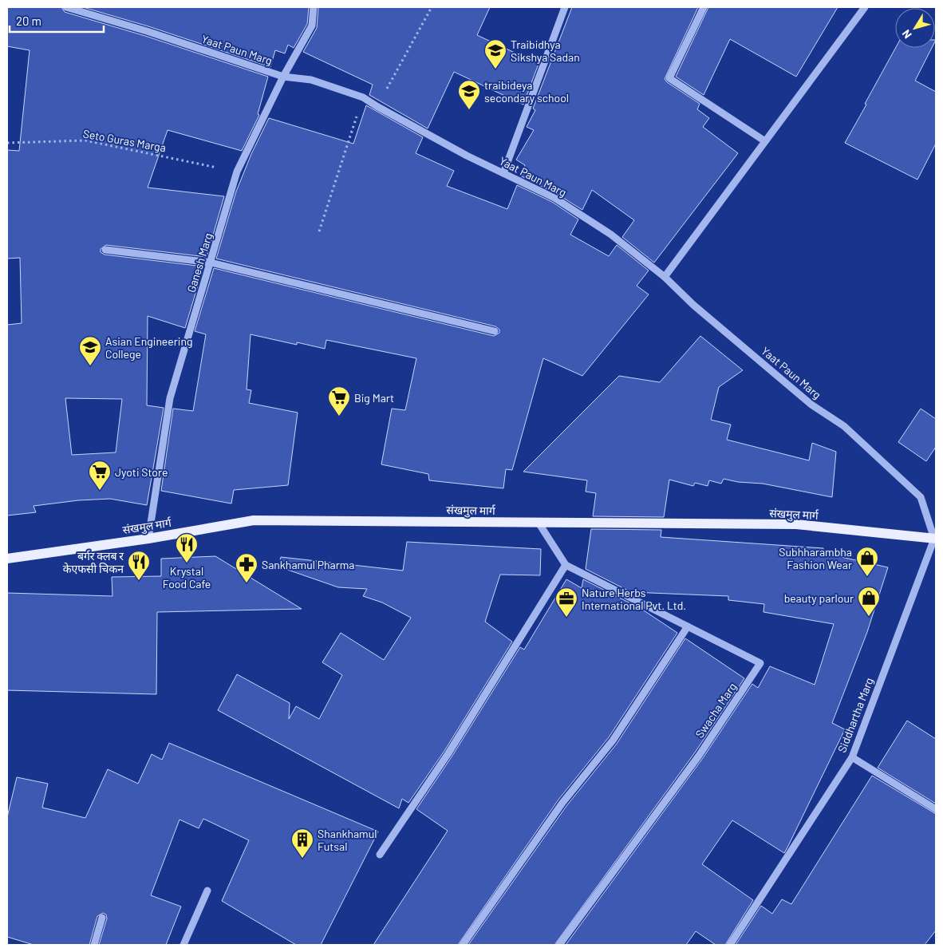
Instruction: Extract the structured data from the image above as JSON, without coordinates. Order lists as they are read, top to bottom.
{
  "streets": {
    "main road": ["संखमुल मार्ग"],
    "street": [
      "Yaat Paun Marg",
      "Ganesh Marg",
      "Swacha Marg",
      "Siddhartha Marg"
    ],
    "path": ["Seto Guras Marga"]
  },
  "crossings": [
    ["Yaat Paun Marg", "Ganesh Marg"],
    ["Yaat Paun Marg", "संखमुल मार्ग"],
    ["Yaat Paun Marg", "Siddhartha Marg"],
    ["Seto Guras Marga", "Ganesh Marg"],
    ["Ganesh Marg", "संखमुल मार्ग"],
    ["संखमुल मार्ग", "Siddhartha Marg"]
  ],
  "places": {
    "school or university": ["Traibidhya Sikshya Sadan", "traibideya secondary school", "Asian Engineering College"],
    "supermarket": ["Big Mart", "Jyoti Store"],
    "restaurant": ["Krystal Food Cafe", "बर्गर क्लब र केएफसी चिकन"],
    "shop": ["Subhharambha Fashion Wear", "beauty parlour"],
    "pharmacy": ["Sankhamul Pharma"],
    "office": ["Nature Herbs International Pvt. Ltd."],
    "building": ["Shankhamul Futsal"]
  },
  "scale_bar": "20 m",
  "north": "bottom left"
}
